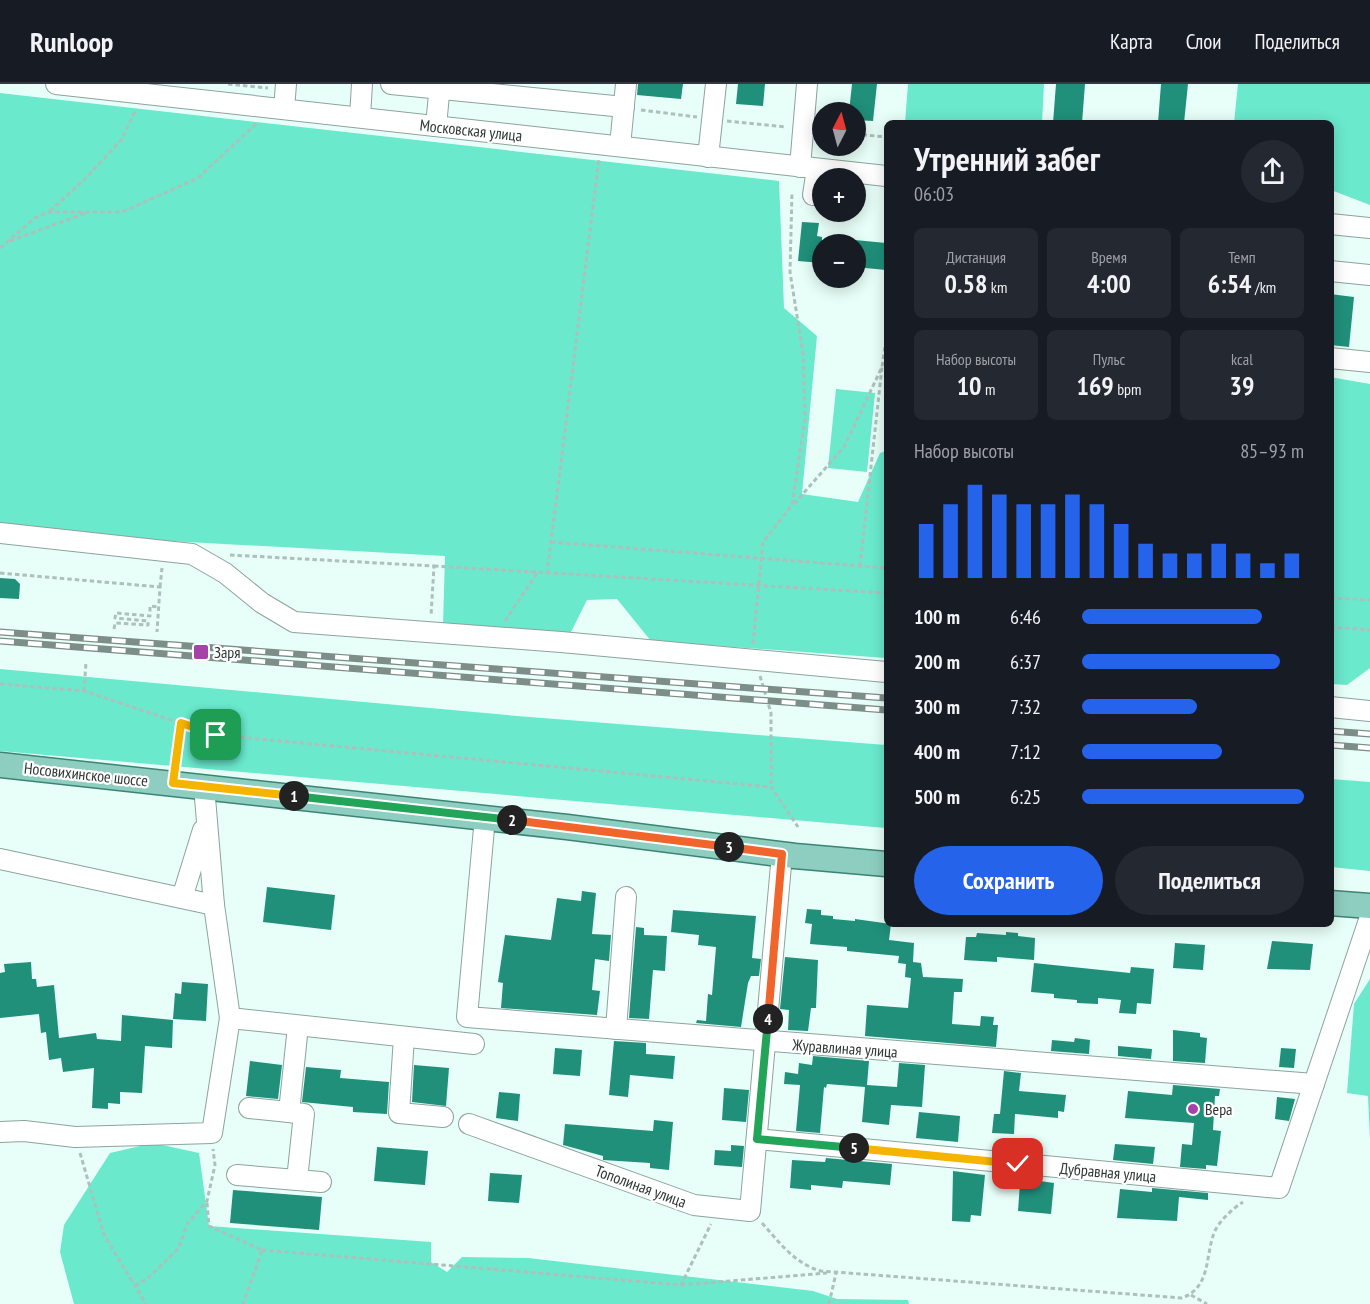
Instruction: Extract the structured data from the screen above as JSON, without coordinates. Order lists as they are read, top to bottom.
{
  "streets": {
    "main road": ["Носовихинское шоссе"],
    "street": [
      "Московская улица",
      "Журавлиная улица",
      "Дубравная улица",
      "Тополиная улица"
    ]
  },
  "crossings": [
    ["Носовихинское шоссе", "Журавлиная улица"],
    ["Журавлиная улица", "Дубравная улица"]
  ],
  "places": {
    "transit": ["Заря"],
    "other": ["Вера"]
  },
  "north": "top",
  "page": {
    "header": "Runloop",
    "nav": ["Карта", "Слои", "Поделиться"],
    "map_buttons": ["+", "−"],
    "heading": ["Утренний забег", "06:03"],
    "stats": [
      ["Дистанция", "0.58 km"],
      ["Время", "4:00"],
      ["Темп", "6:54 /km"],
      ["Набор высоты", "10 m"],
      ["Пульс", "169 bpm"],
      ["kcal", "39"]
    ],
    "chart": ["Набор высоты", "85–93 m"],
    "list": [
      {
        "name": "100 m",
        "note": "6:46"
      },
      {
        "name": "200 m",
        "note": "6:37"
      },
      {
        "name": "300 m",
        "note": "7:32"
      },
      {
        "name": "400 m",
        "note": "7:12"
      },
      {
        "name": "500 m",
        "note": "6:25"
      }
    ],
    "pins": [
      "1",
      "2",
      "3",
      "4",
      "5"
    ],
    "buttons": ["Сохранить", "Поделиться"]
  }
}
